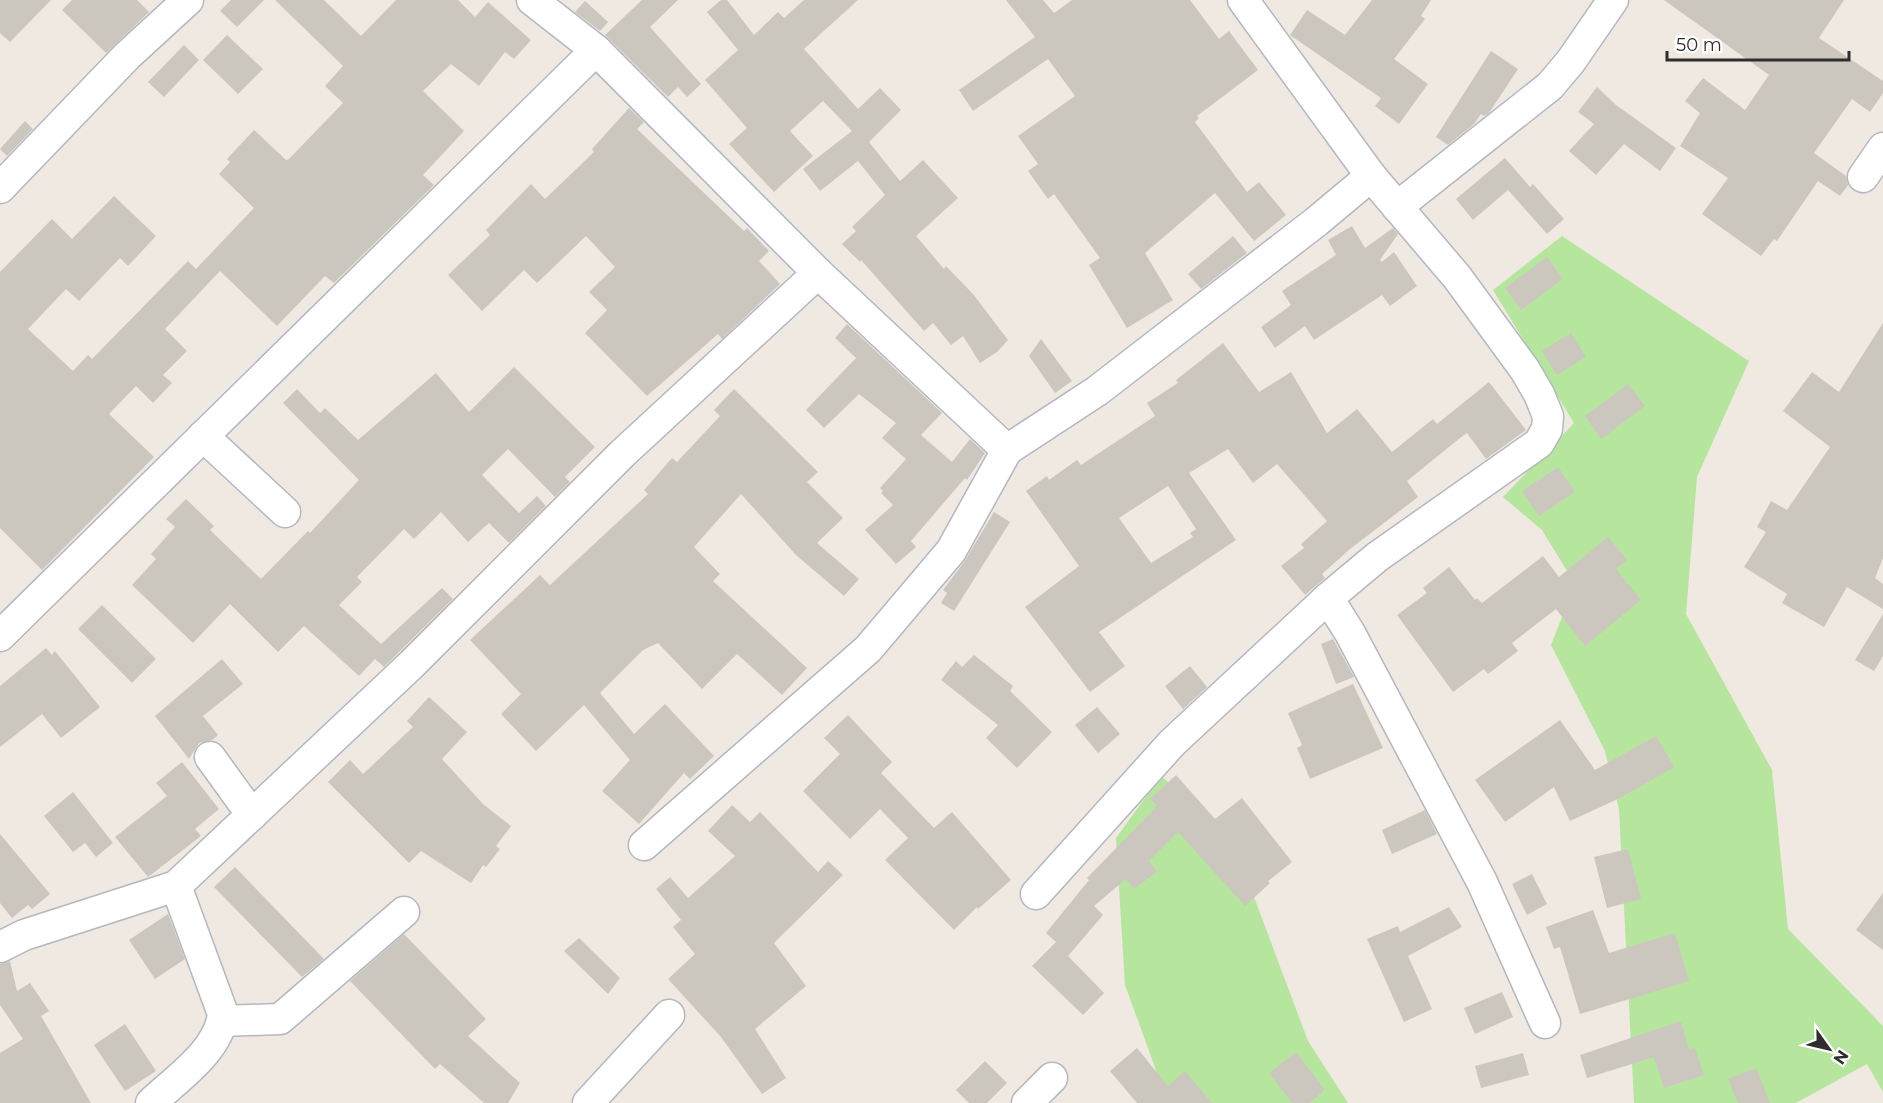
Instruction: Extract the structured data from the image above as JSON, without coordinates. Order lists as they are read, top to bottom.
{
  "scale_bar": "50 m",
  "north": "bottom right"
}
